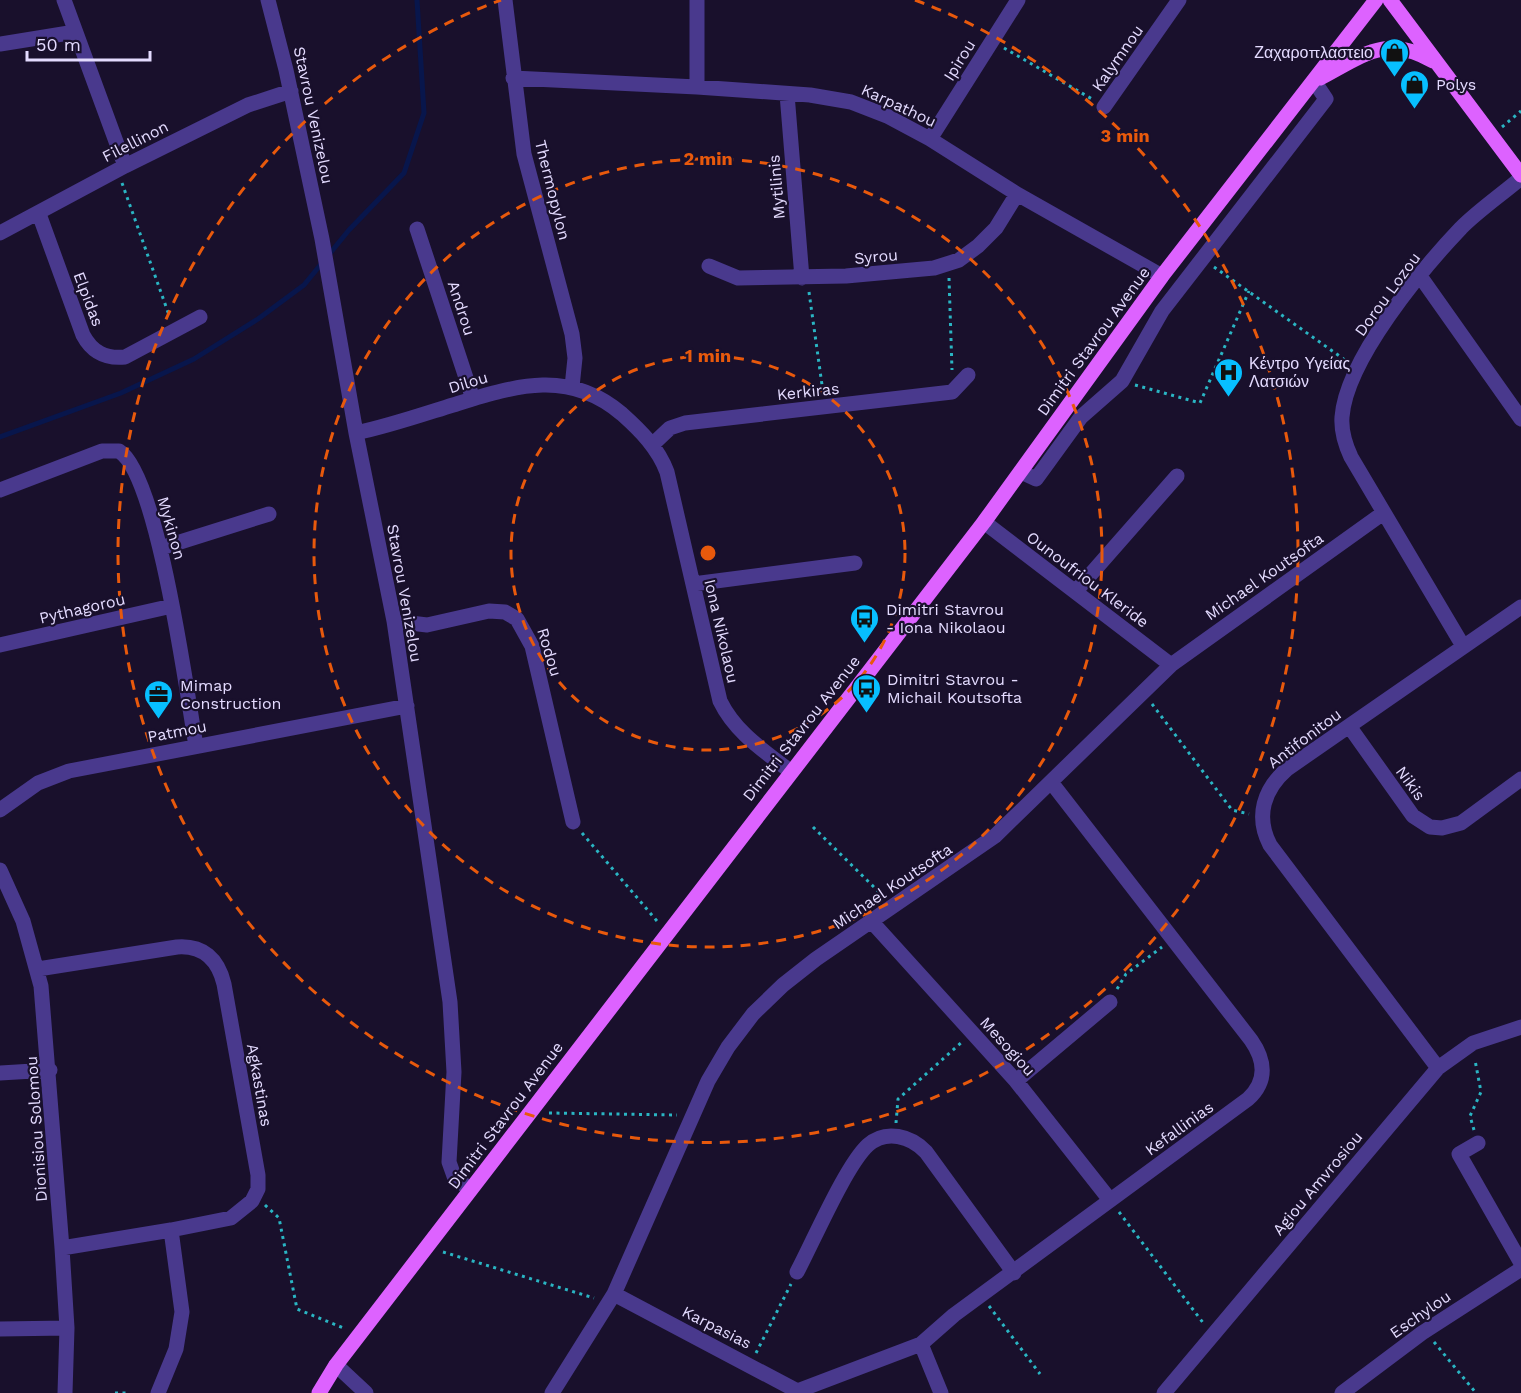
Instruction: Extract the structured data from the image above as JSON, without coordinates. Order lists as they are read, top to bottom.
{
  "streets": {
    "main road": ["Dimitri Stavrou Avenue"],
    "street": [
      "Kalymnou",
      "Ipirou",
      "Karpathou",
      "Stavrou Venizelou",
      "Filellinon",
      "Mytilinis",
      "Thermopylon",
      "Syrou",
      "Dorou Lozou",
      "Elpidas",
      "Androu",
      "Dilou",
      "Kerkiras",
      "Mykinon",
      "Michael Koutsofta",
      "Ounoufriou Kleride",
      "Pythagorou",
      "Iona Nikolaou",
      "Rodou",
      "Patmou",
      "Antifonitou",
      "Nikis",
      "Mesogiou",
      "Agkastinas",
      "Kefallinias",
      "Dionisiou Solomou",
      "Agiou Amvrosiou",
      "Eschylou",
      "Karpasias"
    ]
  },
  "crossings": [
    ["Ipirou", "Karpathou"],
    ["Karpathou", "Mytilinis"],
    ["Karpathou", "Thermopylon"],
    ["Karpathou", "Syrou"],
    ["Karpathou", "Dimitri Stavrou Avenue"],
    ["Stavrou Venizelou", "Filellinon"],
    ["Stavrou Venizelou", "Dimitri Stavrou Avenue"],
    ["Stavrou Venizelou", "Dilou"],
    ["Stavrou Venizelou", "Rodou"],
    ["Stavrou Venizelou", "Patmou"],
    ["Filellinon", "Elpidas"],
    ["Mytilinis", "Syrou"],
    ["Thermopylon", "Dilou"],
    ["Dorou Lozou", "Michael Koutsofta"],
    ["Dorou Lozou", "Antifonitou"],
    ["Androu", "Dilou"],
    ["Dimitri Stavrou Avenue", "Ounoufriou Kleride"],
    ["Dimitri Stavrou Avenue", "Iona Nikolaou"],
    ["Dilou", "Iona Nikolaou"],
    ["Kerkiras", "Iona Nikolaou"],
    ["Mykinon", "Pythagorou"],
    ["Mykinon", "Patmou"],
    ["Michael Koutsofta", "Ounoufriou Kleride"],
    ["Michael Koutsofta", "Mesogiou"],
    ["Michael Koutsofta", "Kefallinias"],
    ["Michael Koutsofta", "Karpasias"],
    ["Antifonitou", "Nikis"],
    ["Mesogiou", "Kefallinias"],
    ["Agkastinas", "Dionisiou Solomou"],
    ["Kefallinias", "Karpasias"]
  ],
  "places": {
    "shop": ["Ζαχαροπλαστειο", "Polys"],
    "hospital": ["Κέντρο Υγείας Λατσιών"],
    "bus stop": ["Dimitri Stavrou - Iona Nikolaou", "Dimitri Stavrou - Michail Koutsofta"],
    "office": ["Mimap Construction"]
  },
  "scale_bar": "50 m",
  "rings": ["3 min", "2 min", "1 min"]
}
